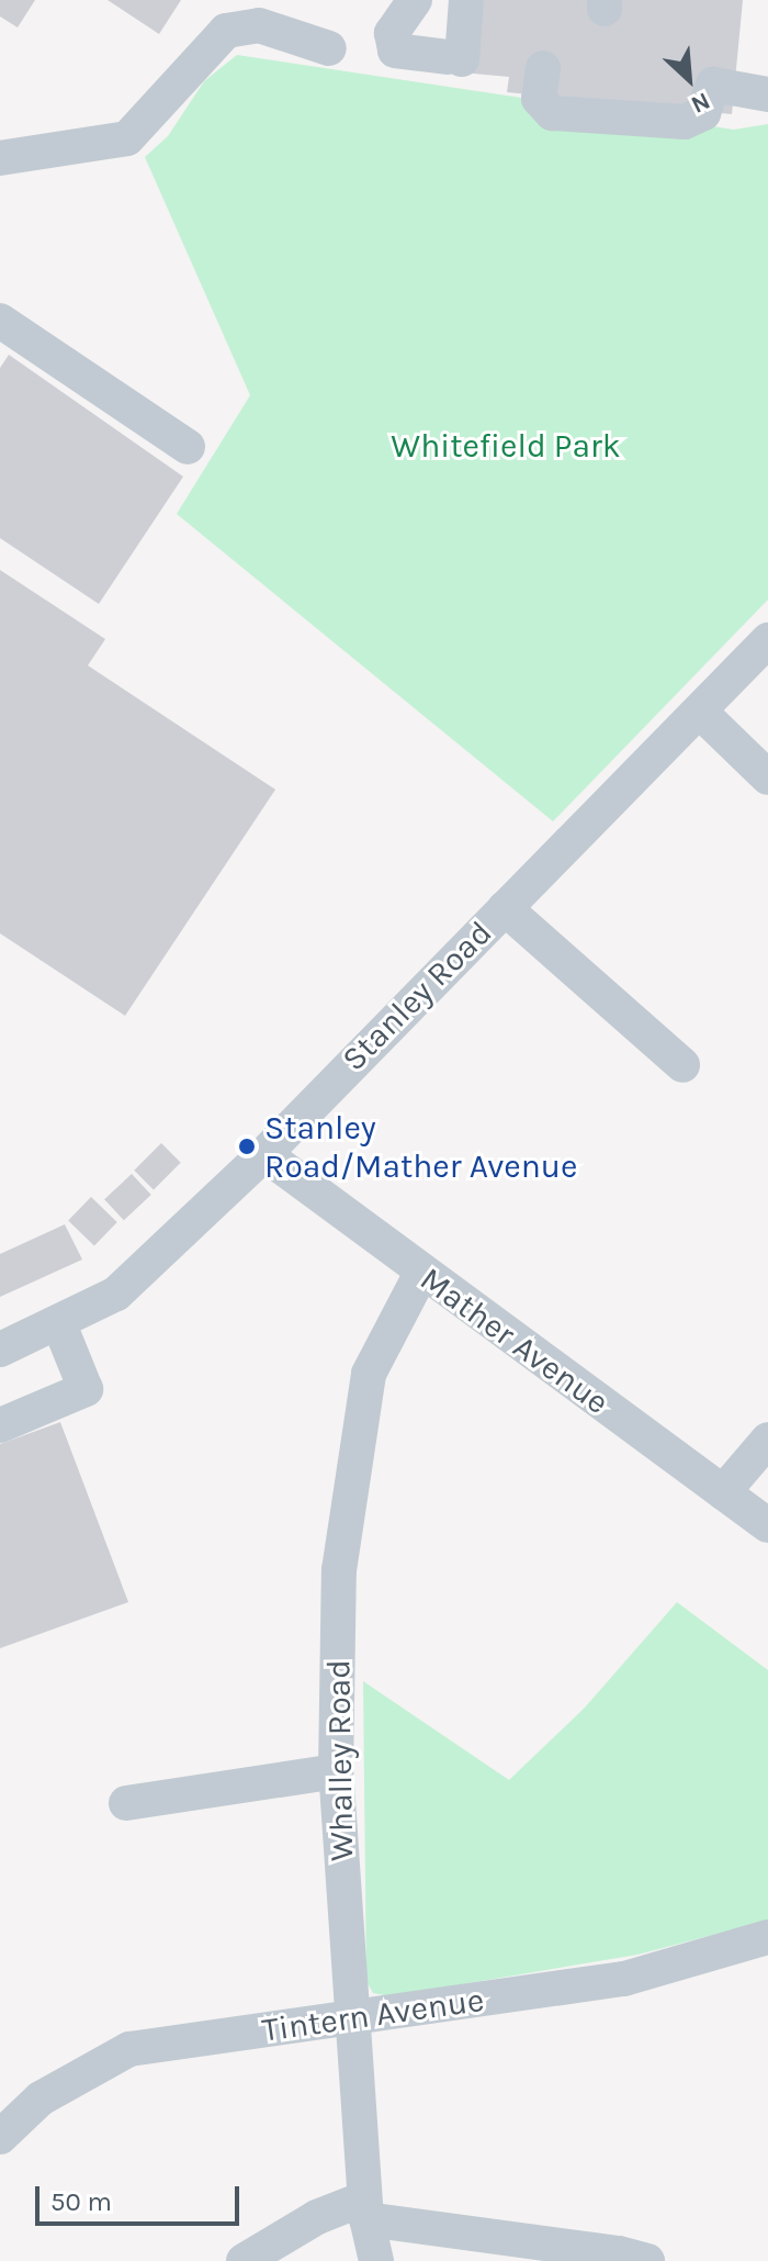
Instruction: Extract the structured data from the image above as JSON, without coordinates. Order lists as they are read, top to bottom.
{
  "streets": {
    "street": [
      "Stanley Road",
      "Mather Avenue",
      "Whalley Road",
      "Tintern Avenue"
    ]
  },
  "crossings": [
    ["Stanley Road", "Mather Avenue"],
    ["Mather Avenue", "Whalley Road"],
    ["Whalley Road", "Tintern Avenue"]
  ],
  "parks": ["Whitefield Park"],
  "places": ["Stanley Road/Mather Avenue"],
  "scale_bar": "50 m",
  "north": "bottom right"
}
